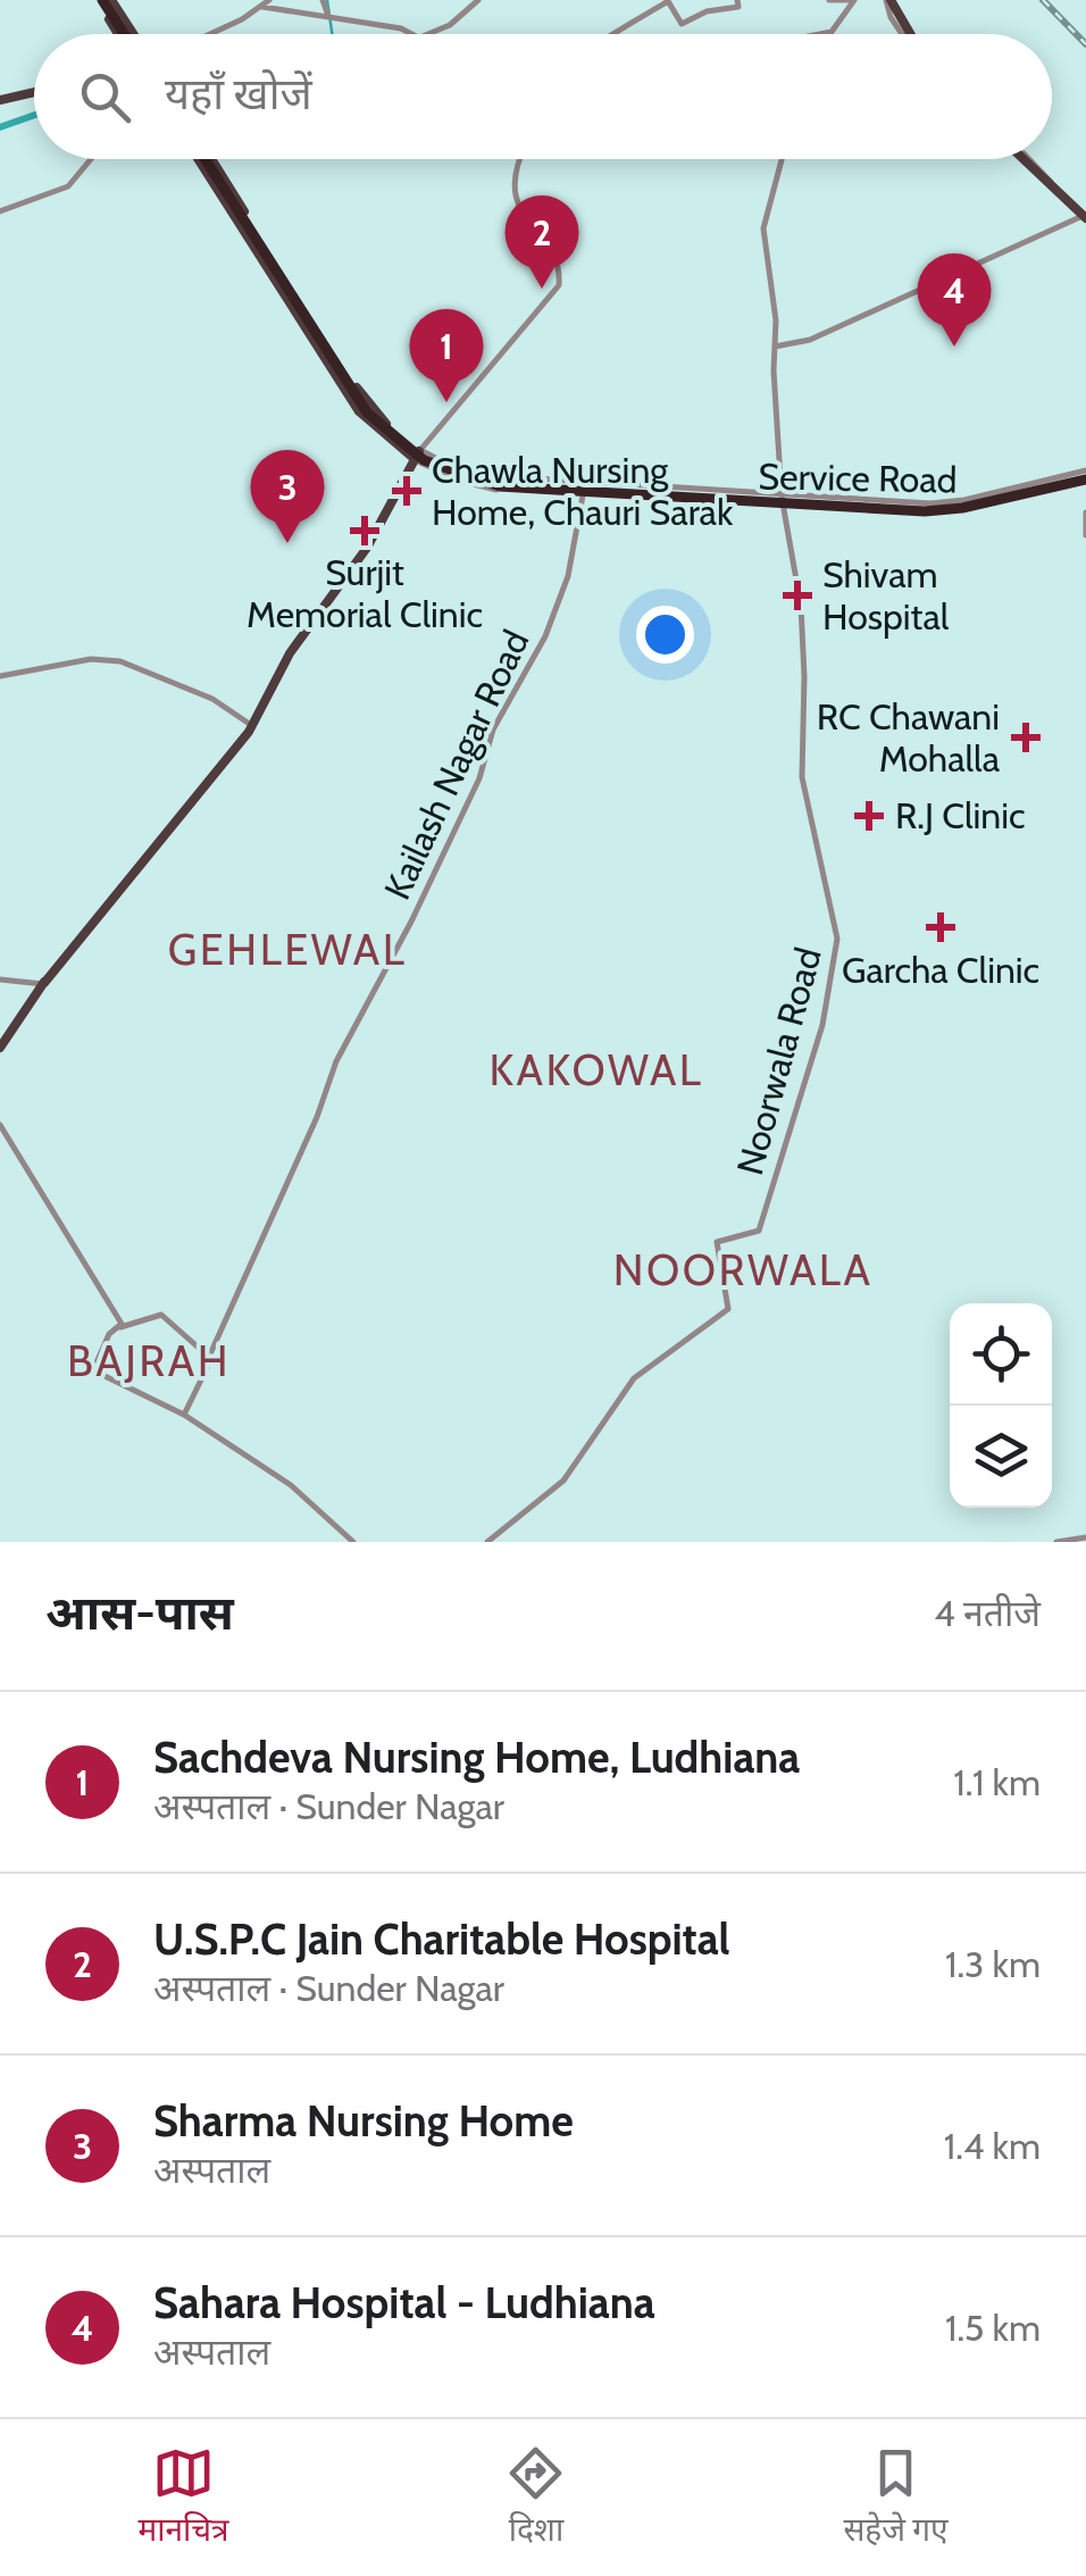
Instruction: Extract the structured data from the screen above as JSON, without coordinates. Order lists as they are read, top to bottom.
{
  "streets": {
    "main road": ["Service Road"],
    "street": ["Kailash Nagar Road", "Noorwala Road"]
  },
  "crossings": [
    ["Service Road", "Kailash Nagar Road"],
    ["Service Road", "Noorwala Road"]
  ],
  "districts": [
    "GEHLEWAL",
    "KAKOWAL",
    "NOORWALA",
    "BAJRAH"
  ],
  "places": {
    "health": [
      "Chawla Nursing Home, Chauri Sarak",
      "Surjit Memorial Clinic",
      "Shivam Hospital",
      "RC Chawani Mohalla",
      "R.J Clinic",
      "Garcha Clinic"
    ]
  },
  "page": {
    "search": "यहाँ खोजें",
    "pins": [
      "2",
      "4",
      "1",
      "3"
    ],
    "heading": ["आस-पास", "4 नतीजे"],
    "list": [
      {
        "mark": "1",
        "name": "Sachdeva Nursing Home, Ludhiana",
        "note": "अस्पताल · Sunder Nagar",
        "value": "1.1 km"
      },
      {
        "mark": "2",
        "name": "U.S.P.C Jain Charitable Hospital",
        "note": "अस्पताल · Sunder Nagar",
        "value": "1.3 km"
      },
      {
        "mark": "3",
        "name": "Sharma Nursing Home",
        "note": "अस्पताल",
        "value": "1.4 km"
      },
      {
        "mark": "4",
        "name": "Sahara Hospital - Ludhiana",
        "note": "अस्पताल",
        "value": "1.5 km"
      }
    ],
    "nav": ["मानचित्र", "दिशा", "सहेजे गए"]
  }
}
